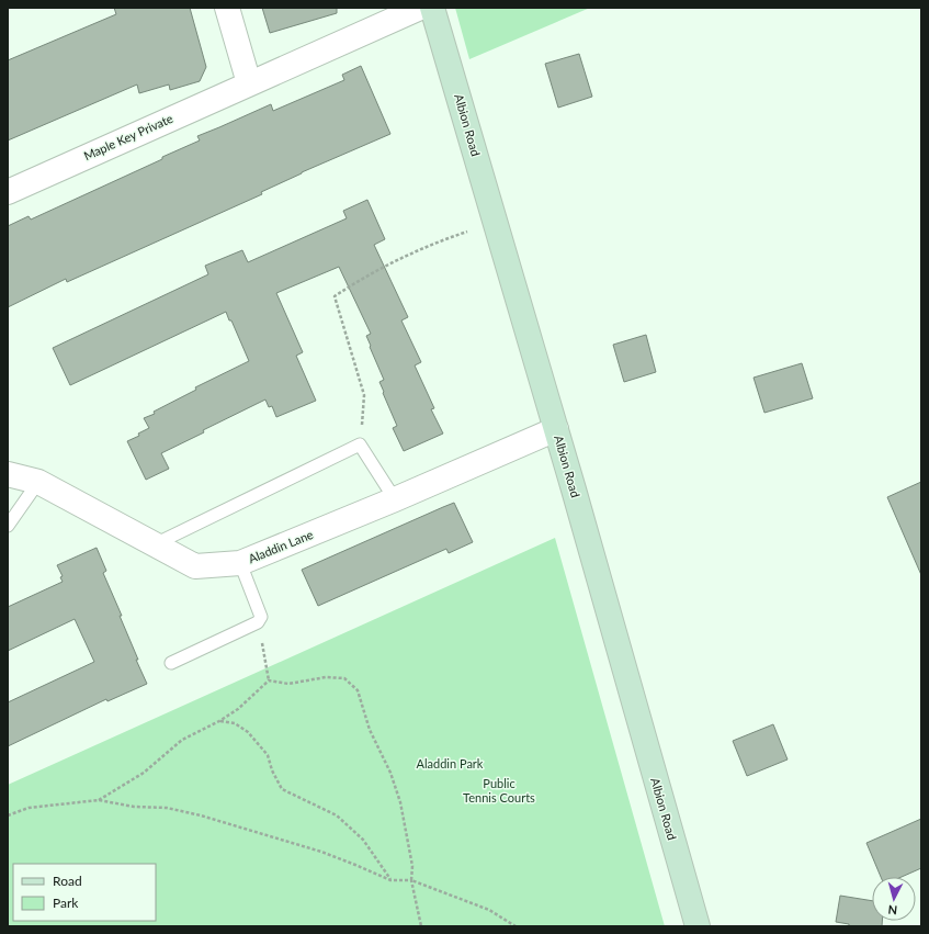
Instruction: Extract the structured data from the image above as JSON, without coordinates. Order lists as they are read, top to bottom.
{
  "streets": {
    "street": ["Albion Road", "Maple Key Private", "Aladdin Lane"]
  },
  "crossings": [
    ["Albion Road", "Aladdin Lane"]
  ],
  "parks": ["Aladdin Park", "Public Tennis Courts"],
  "legend": ["Road", "Park"],
  "north": "bottom"
}
